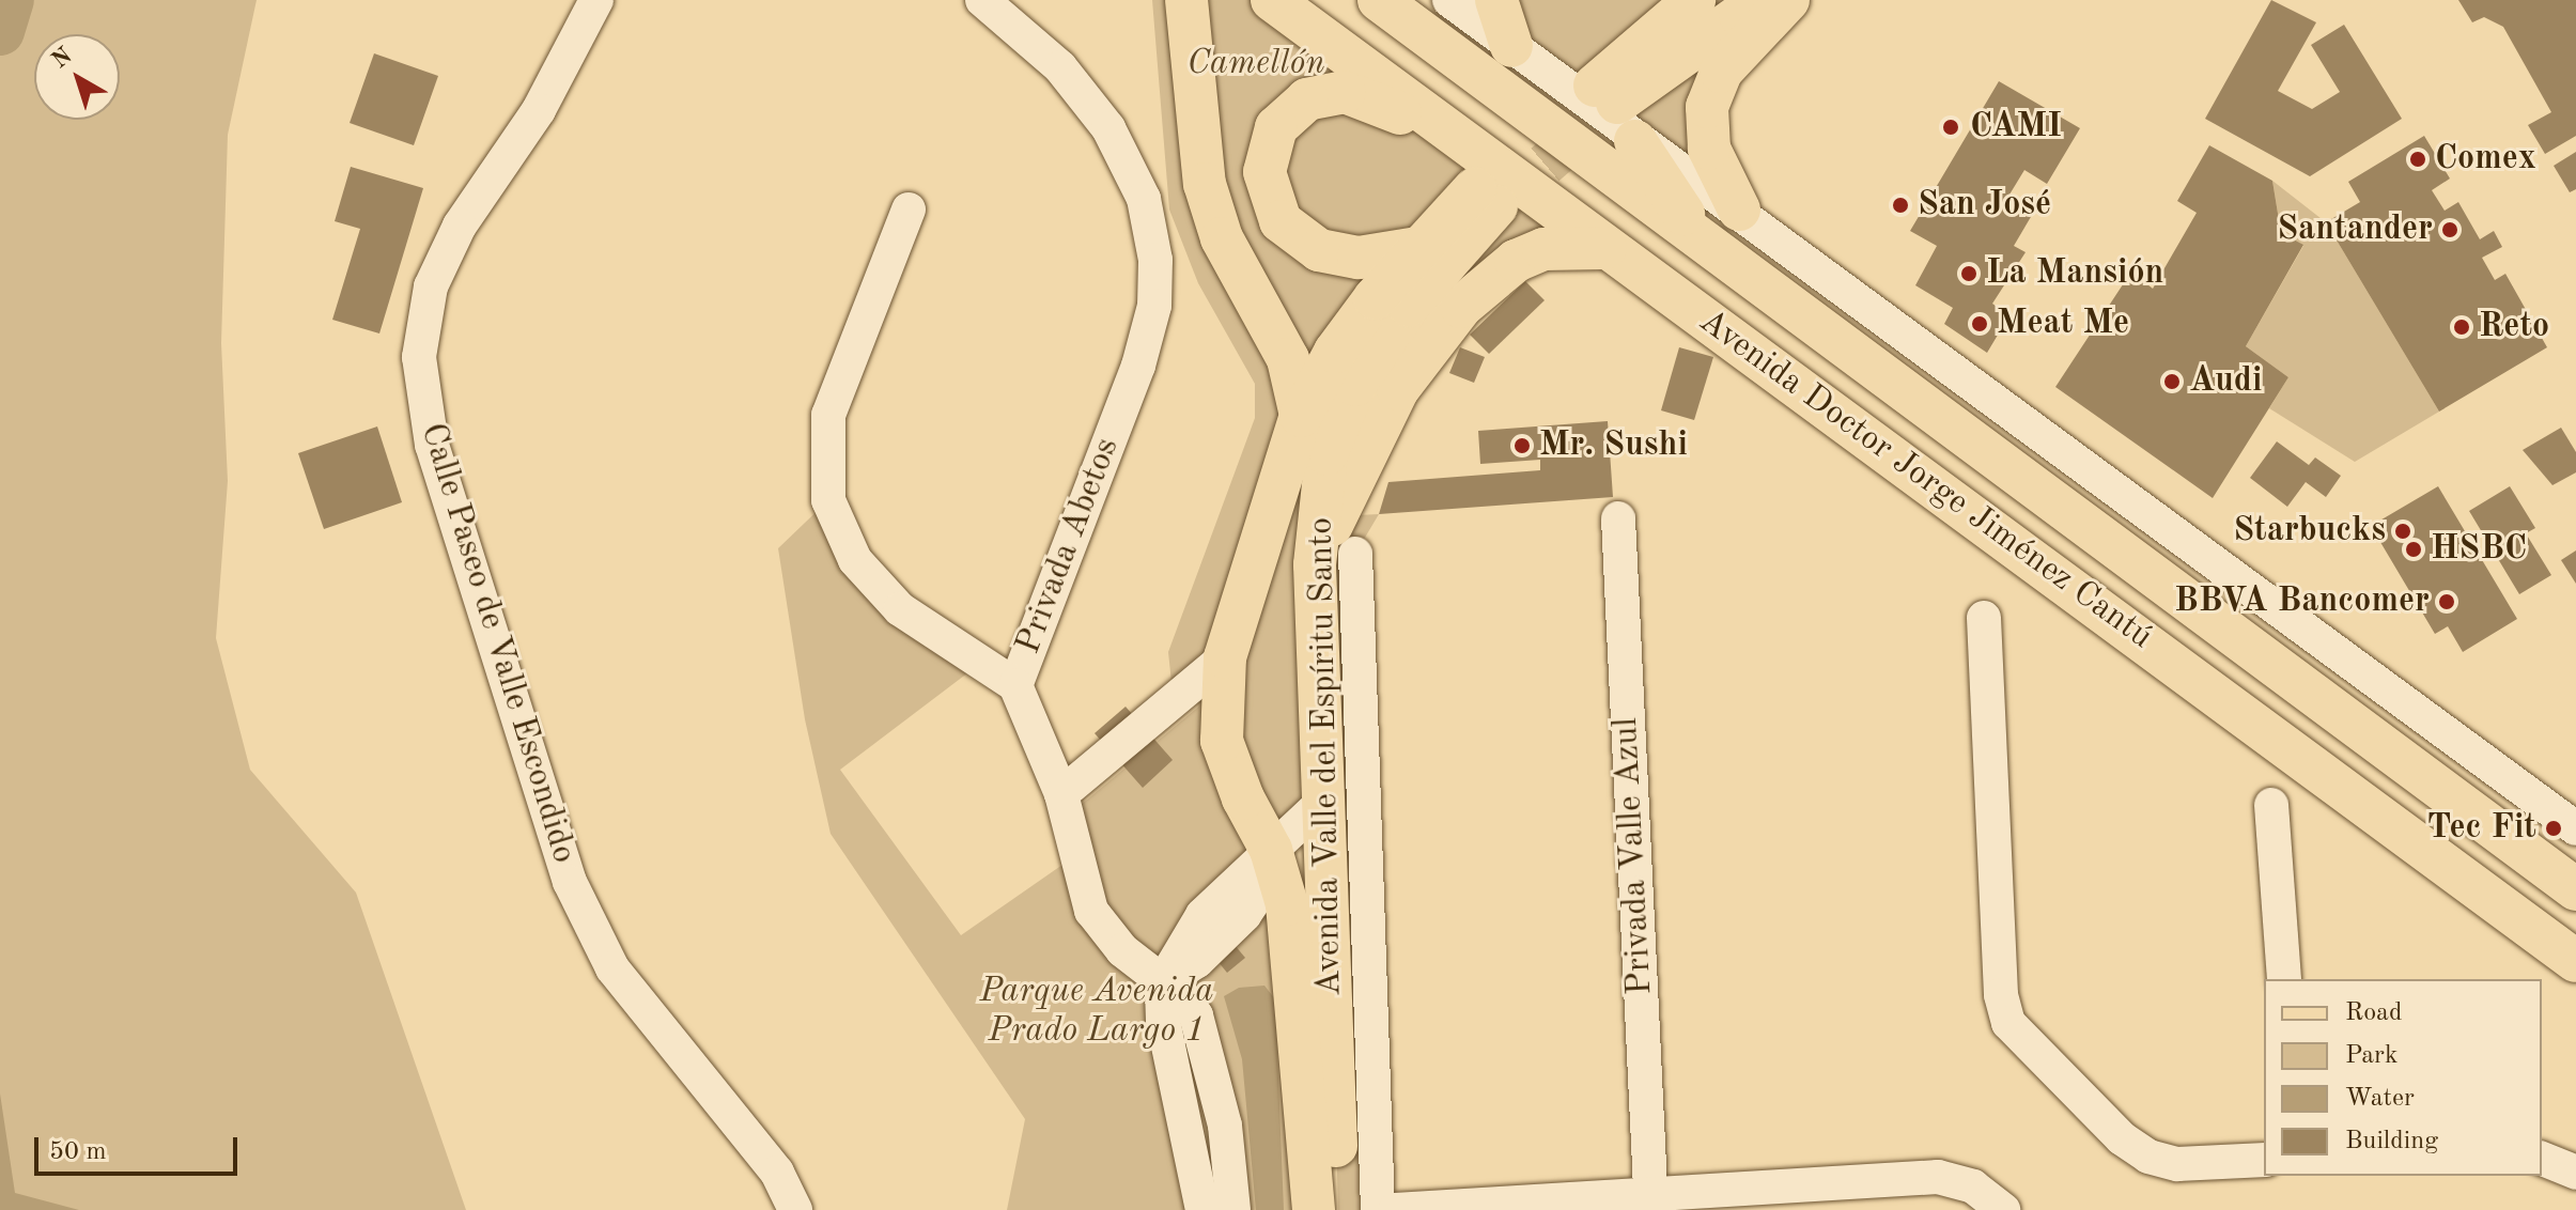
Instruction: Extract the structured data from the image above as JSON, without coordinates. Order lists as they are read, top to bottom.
{
  "streets": {
    "main road": ["Avenida Doctor Jorge Jiménez Cantú", "Avenida Valle del Espíritu Santo"],
    "street": ["Privada Abetos", "Calle Paseo de Valle Escondido", "Privada Valle Azul"]
  },
  "parks": ["Camellón", "Parque Avenida Prado Largo 1"],
  "places": [
    "CAMI",
    "Comex",
    "San José",
    "Santander",
    "La Mansión",
    "Meat Me",
    "Reto",
    "Audi",
    "Mr. Sushi",
    "Starbucks",
    "HSBC",
    "BBVA Bancomer",
    "Tec Fit"
  ],
  "legend": [
    "Road",
    "Park",
    "Water",
    "Building"
  ],
  "scale_bar": "50 m",
  "north": "top left"
}
